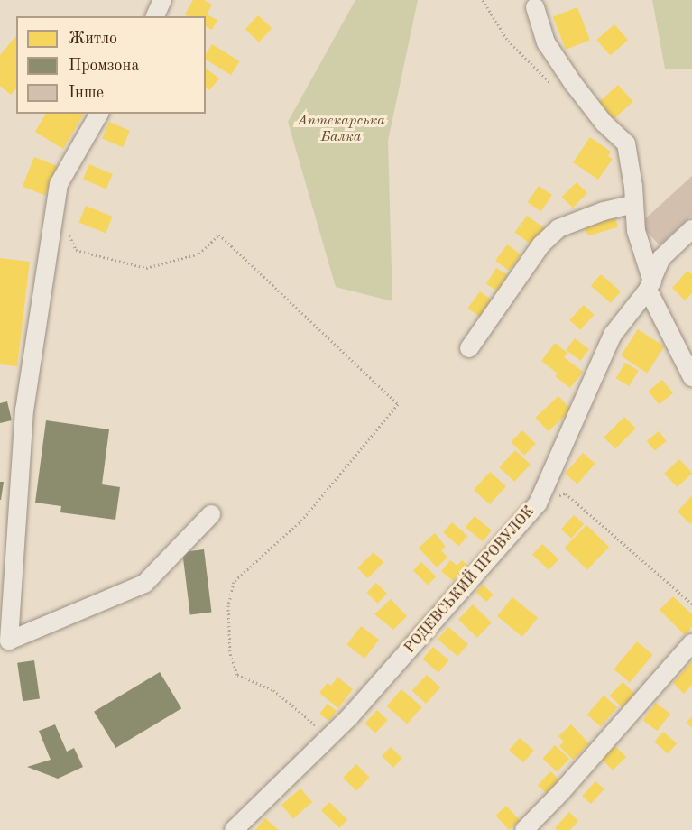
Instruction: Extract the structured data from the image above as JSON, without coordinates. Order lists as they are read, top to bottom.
{
  "streets": {
    "street": ["РОДЕВСЬКИЙ ПРОВУЛОК"]
  },
  "parks": ["Аптекарська Балка"],
  "legend": ["Житло", "Промзона", "Інше"]
}
